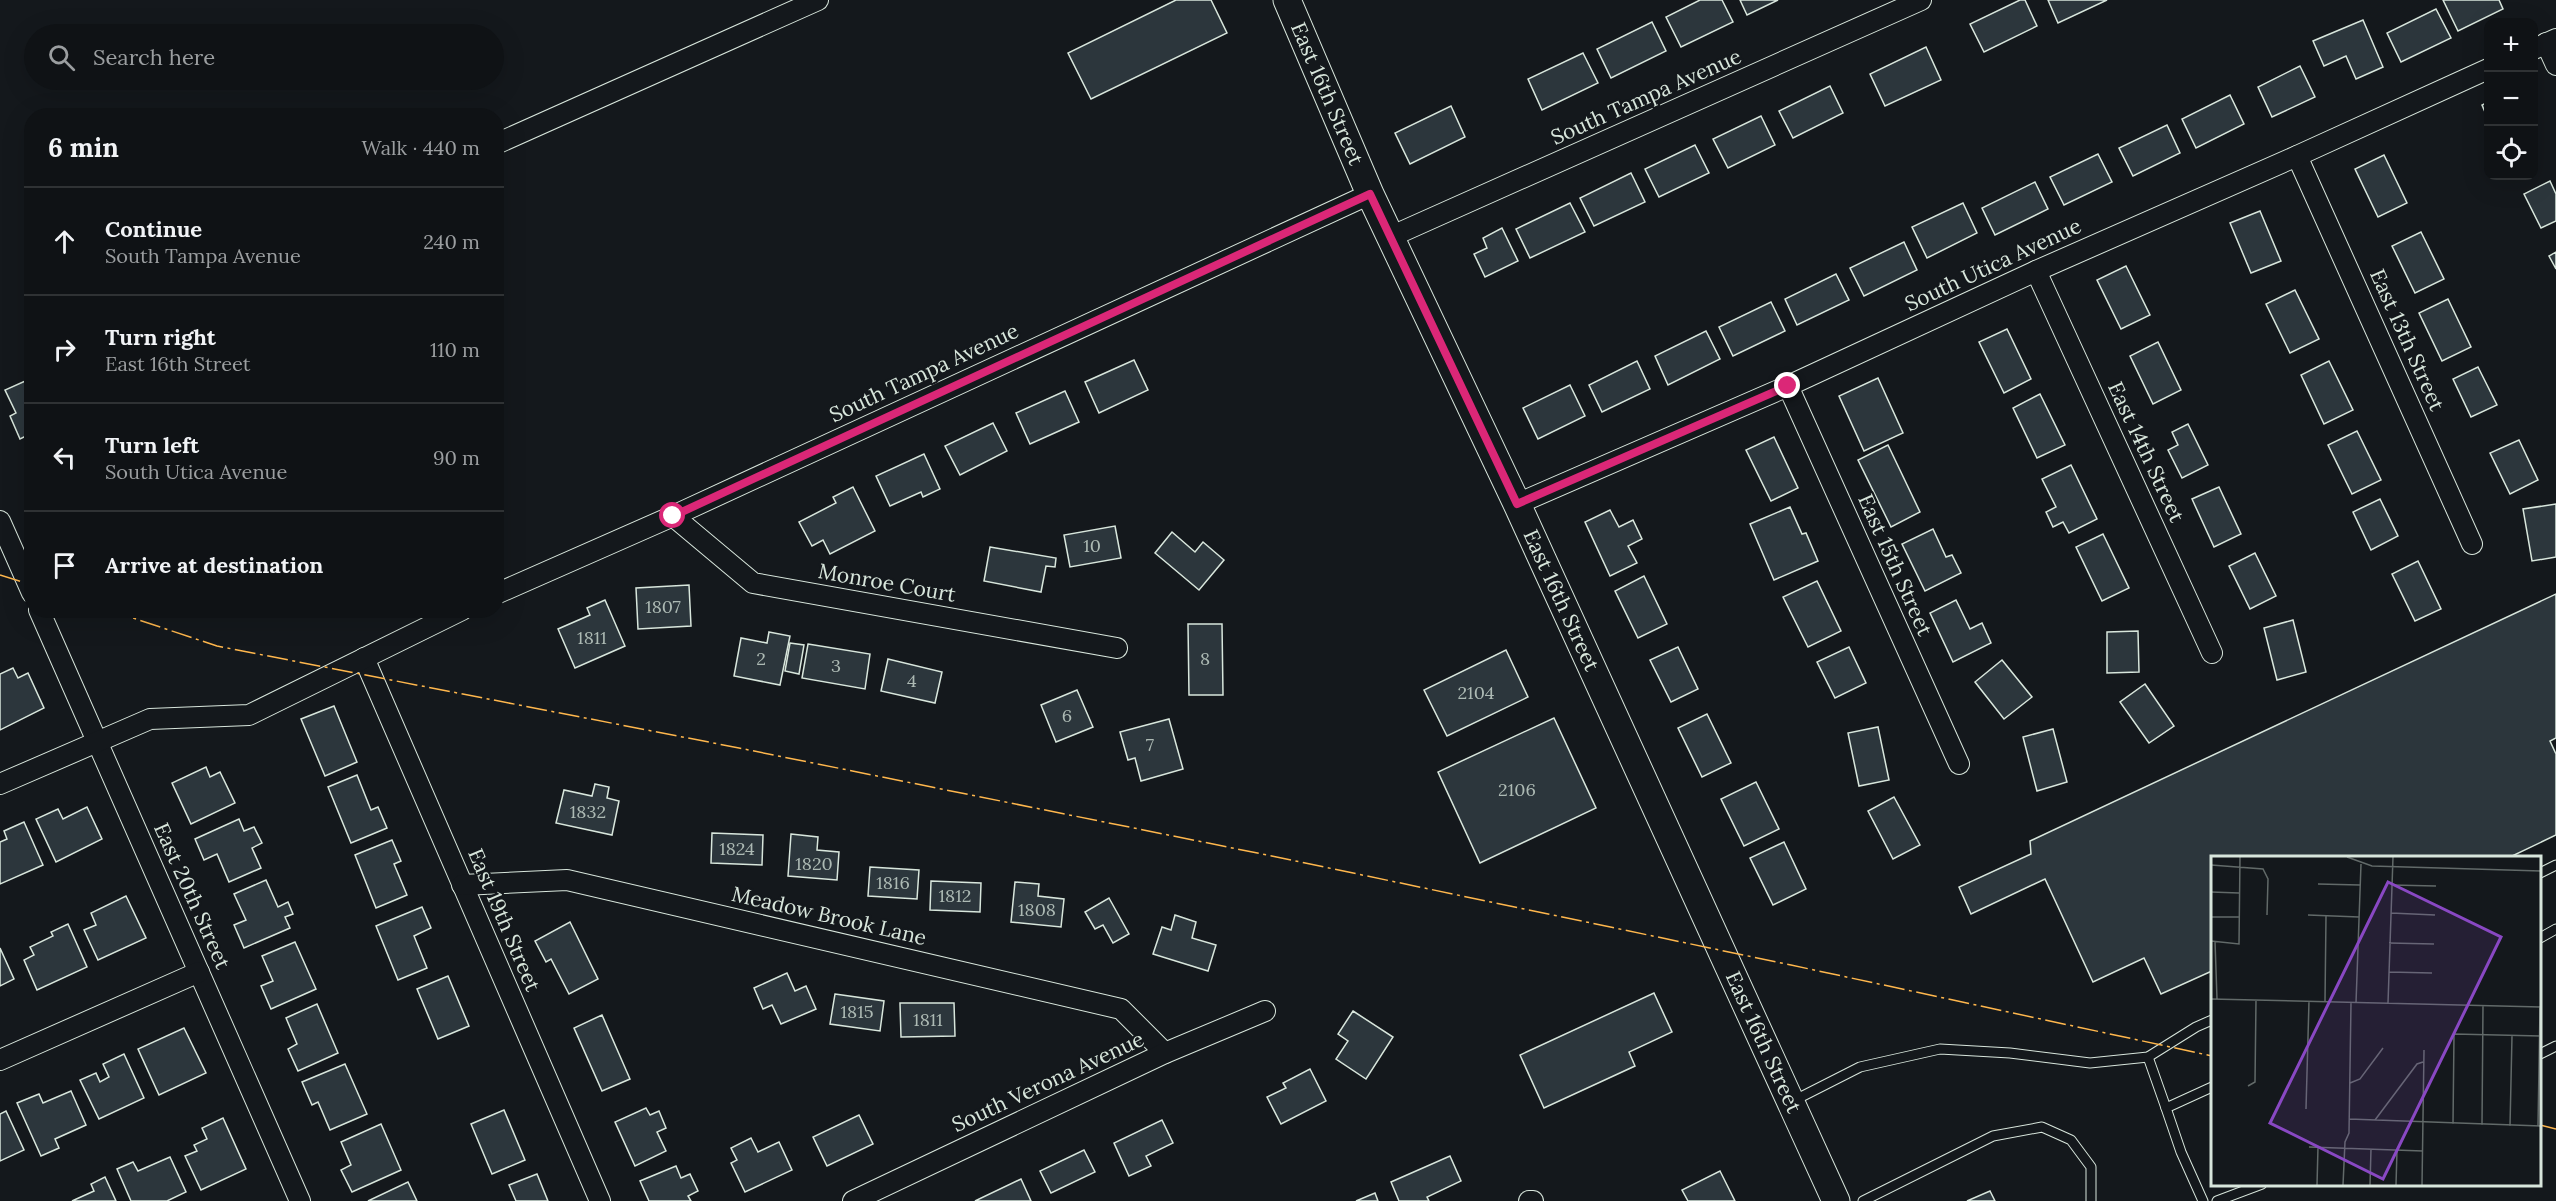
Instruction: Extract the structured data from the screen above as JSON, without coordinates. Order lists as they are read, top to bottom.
{
  "streets": {
    "street": [
      "East 16th Street",
      "South Tampa Avenue",
      "South Utica Avenue",
      "East 13th Street",
      "East 14th Street",
      "East 15th Street",
      "Monroe Court",
      "East 20th Street",
      "Meadow Brook Lane",
      "East 19th Street",
      "South Verona Avenue"
    ]
  },
  "crossings": [
    ["East 16th Street", "South Tampa Avenue"],
    ["East 16th Street", "South Utica Avenue"],
    ["South Tampa Avenue", "Monroe Court"],
    ["South Utica Avenue", "East 13th Street"],
    ["South Utica Avenue", "East 14th Street"],
    ["South Utica Avenue", "East 15th Street"],
    ["Meadow Brook Lane", "East 19th Street"],
    ["Meadow Brook Lane", "South Verona Avenue"]
  ],
  "house_numbers": [
    "10",
    "1807",
    "1811",
    "2",
    "8",
    "3",
    "4",
    "2104",
    "6",
    "7",
    "2106",
    "1832",
    "1824",
    "1820",
    "1816",
    "1812",
    "1808",
    "1815",
    "1811"
  ],
  "page": {
    "map_buttons": ["+", "−"],
    "search": "Search here",
    "heading": ["6 min", "Walk · 440 m"],
    "list": [
      ["Continue", "South Tampa Avenue", "240 m"],
      ["Turn right", "East 16th Street", "110 m"],
      ["Turn left", "South Utica Avenue", "90 m"],
      "Arrive at destination"
    ]
  }
}
